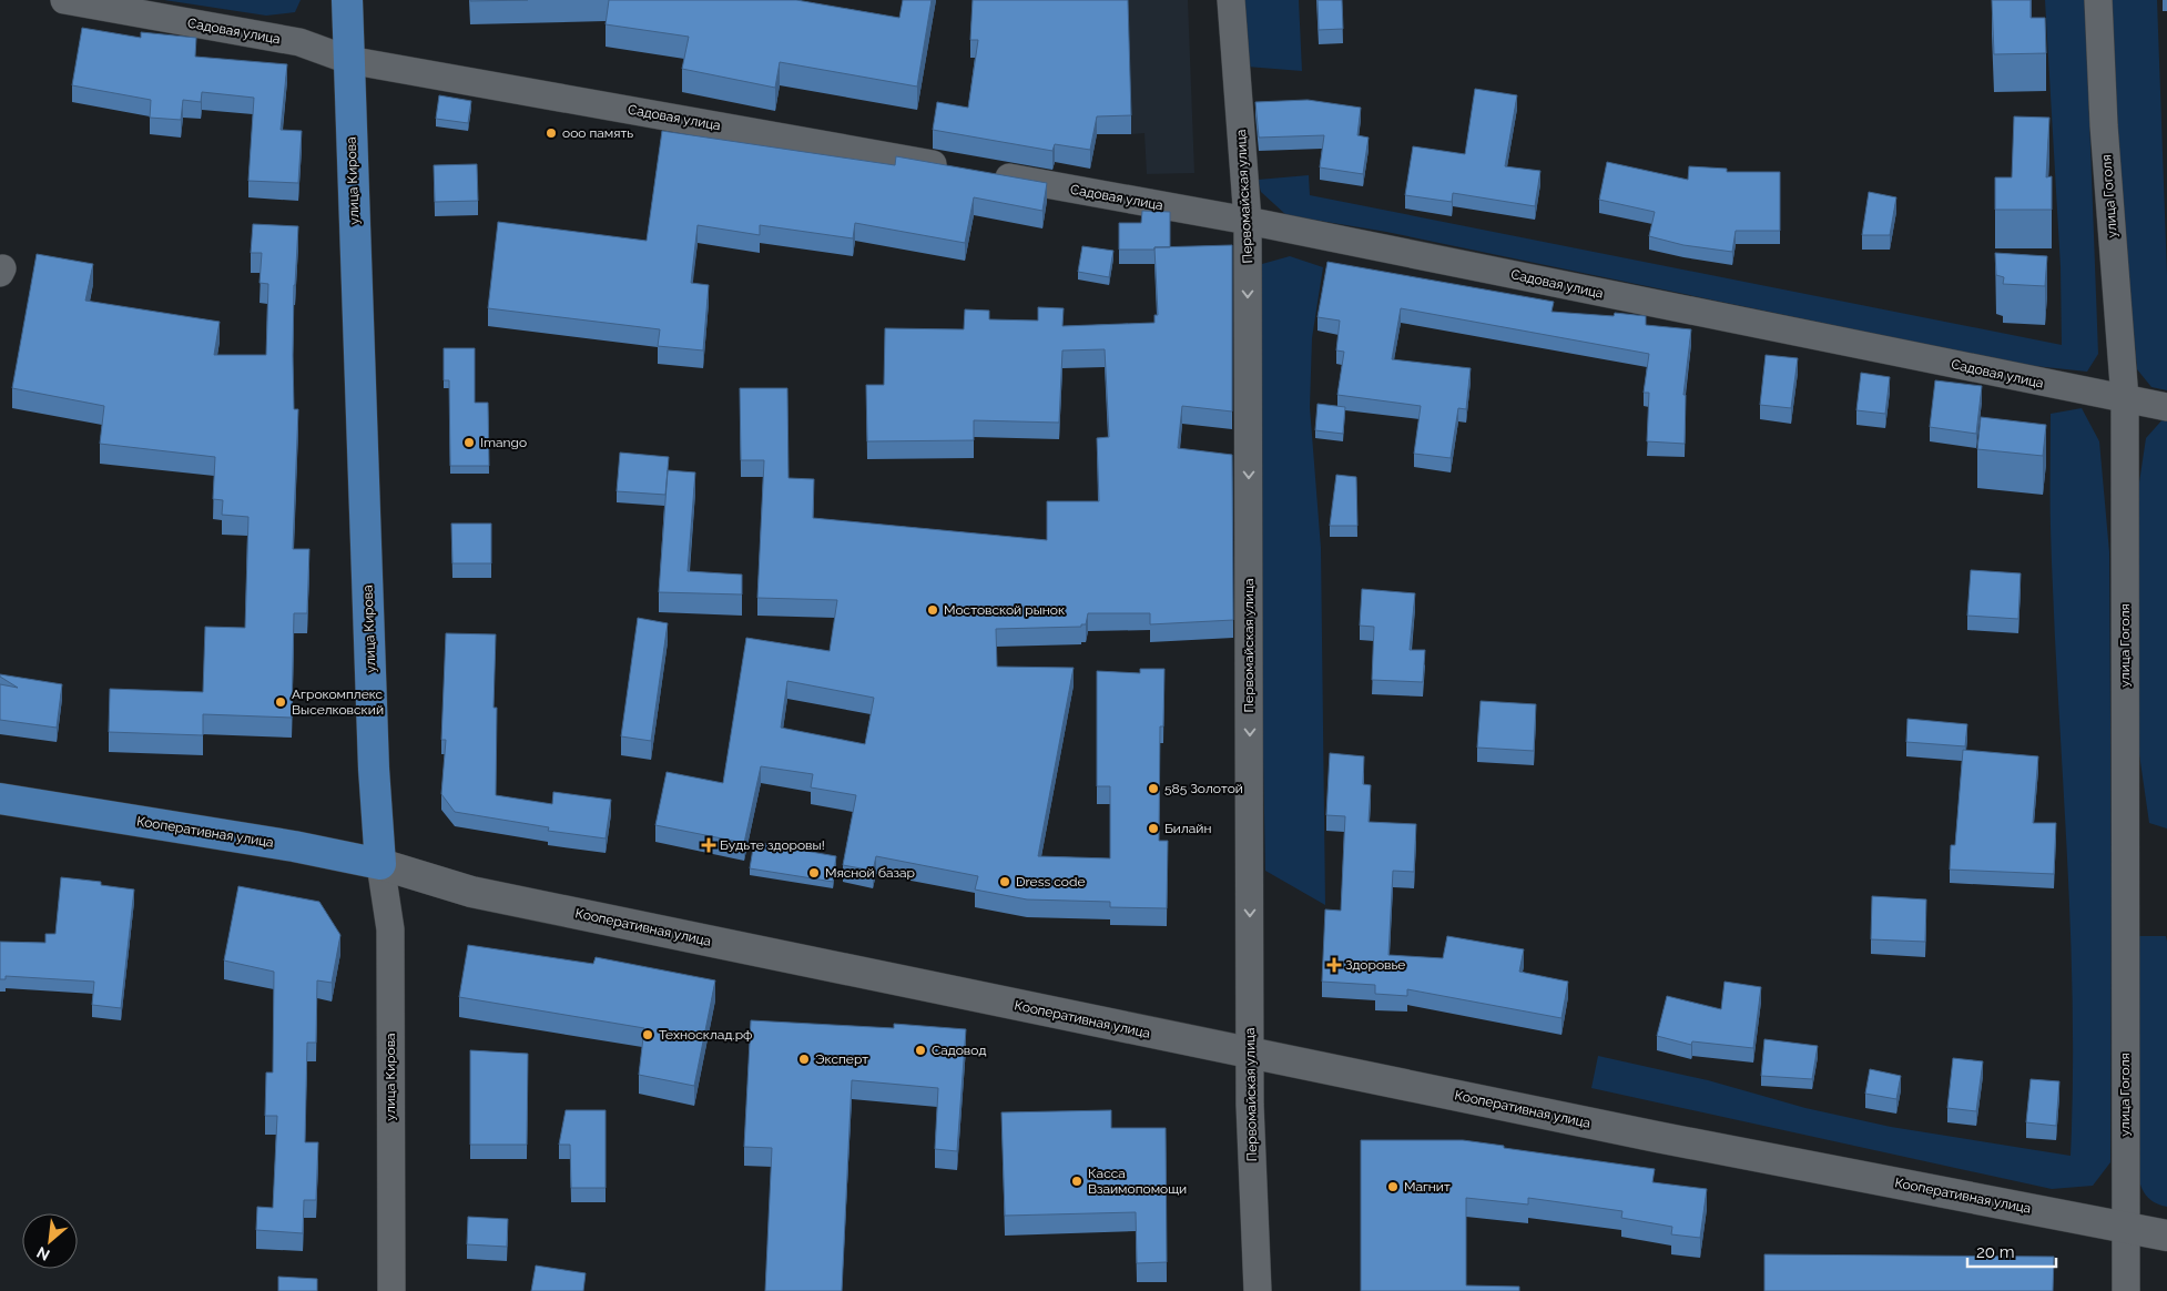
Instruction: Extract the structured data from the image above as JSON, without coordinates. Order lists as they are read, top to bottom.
{
  "streets": {
    "main road": ["улица Кирова", "Кооперативная улица"],
    "street": ["Садовая улица", "Первомайская улица", "улица Гоголя"]
  },
  "crossings": [
    ["Садовая улица", "улица Кирова"],
    ["Садовая улица", "Первомайская улица"],
    ["Садовая улица", "улица Гоголя"],
    ["улица Кирова", "Кооперативная улица"],
    ["Первомайская улица", "Кооперативная улица"],
    ["улица Гоголя", "Кооперативная улица"]
  ],
  "one_way": ["Первомайская улица"],
  "places": {
    "other": [
      "ооо память",
      "Imango",
      "Мостовской рынок",
      "Агрокомплекс Выселковский",
      "585 Золотой",
      "Билайн",
      "Мясной базар",
      "Dress code",
      "Техносклад.рф",
      "Садовод",
      "Эксперт",
      "Касса Взаимопомощи",
      "Магнит"
    ],
    "health": ["Будьте здоровы!", "Здоровье"]
  },
  "scale_bar": "20 m",
  "north": "bottom left"
}
